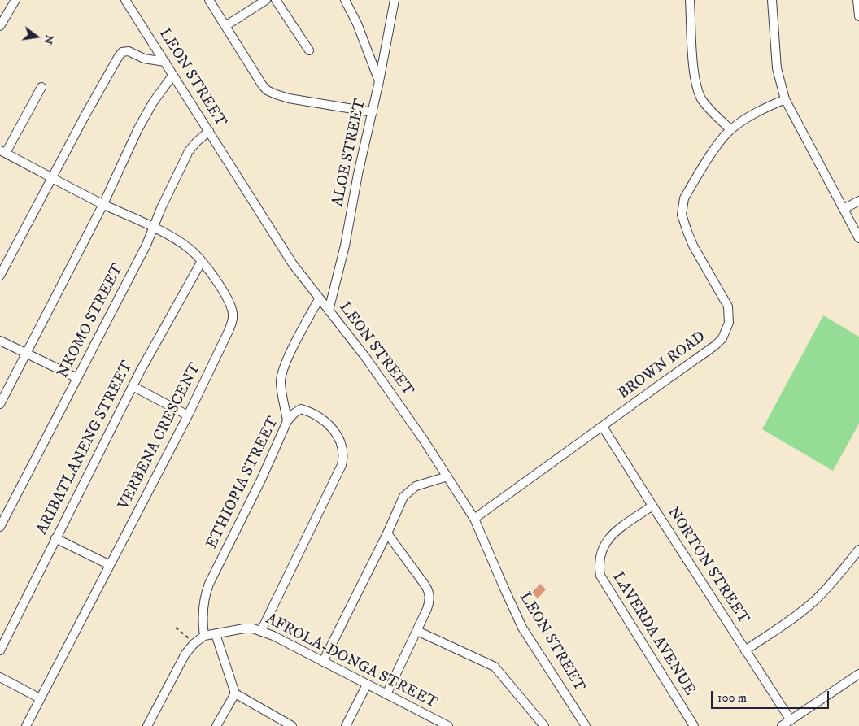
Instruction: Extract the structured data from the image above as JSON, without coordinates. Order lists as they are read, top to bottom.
{
  "streets": {
    "street": [
      "LEON STREET",
      "ALOE STREET",
      "NKOMO STREET",
      "BROWN ROAD",
      "VERBENA CRESCENT",
      "ARIBATLANENG STREET",
      "ETHIOPIA STREET",
      "NORTON STREET",
      "LAVERDA AVENUE",
      "AFROLA-DONGA STREET"
    ]
  },
  "crossings": [
    ["LEON STREET", "ALOE STREET"],
    ["LEON STREET", "NKOMO STREET"],
    ["LEON STREET", "BROWN ROAD"],
    ["NKOMO STREET", "VERBENA CRESCENT"],
    ["BROWN ROAD", "NORTON STREET"],
    ["VERBENA CRESCENT", "ARIBATLANENG STREET"],
    ["ETHIOPIA STREET", "AFROLA-DONGA STREET"],
    ["NORTON STREET", "LAVERDA AVENUE"]
  ],
  "scale_bar": "100 m",
  "north": "right"
}
